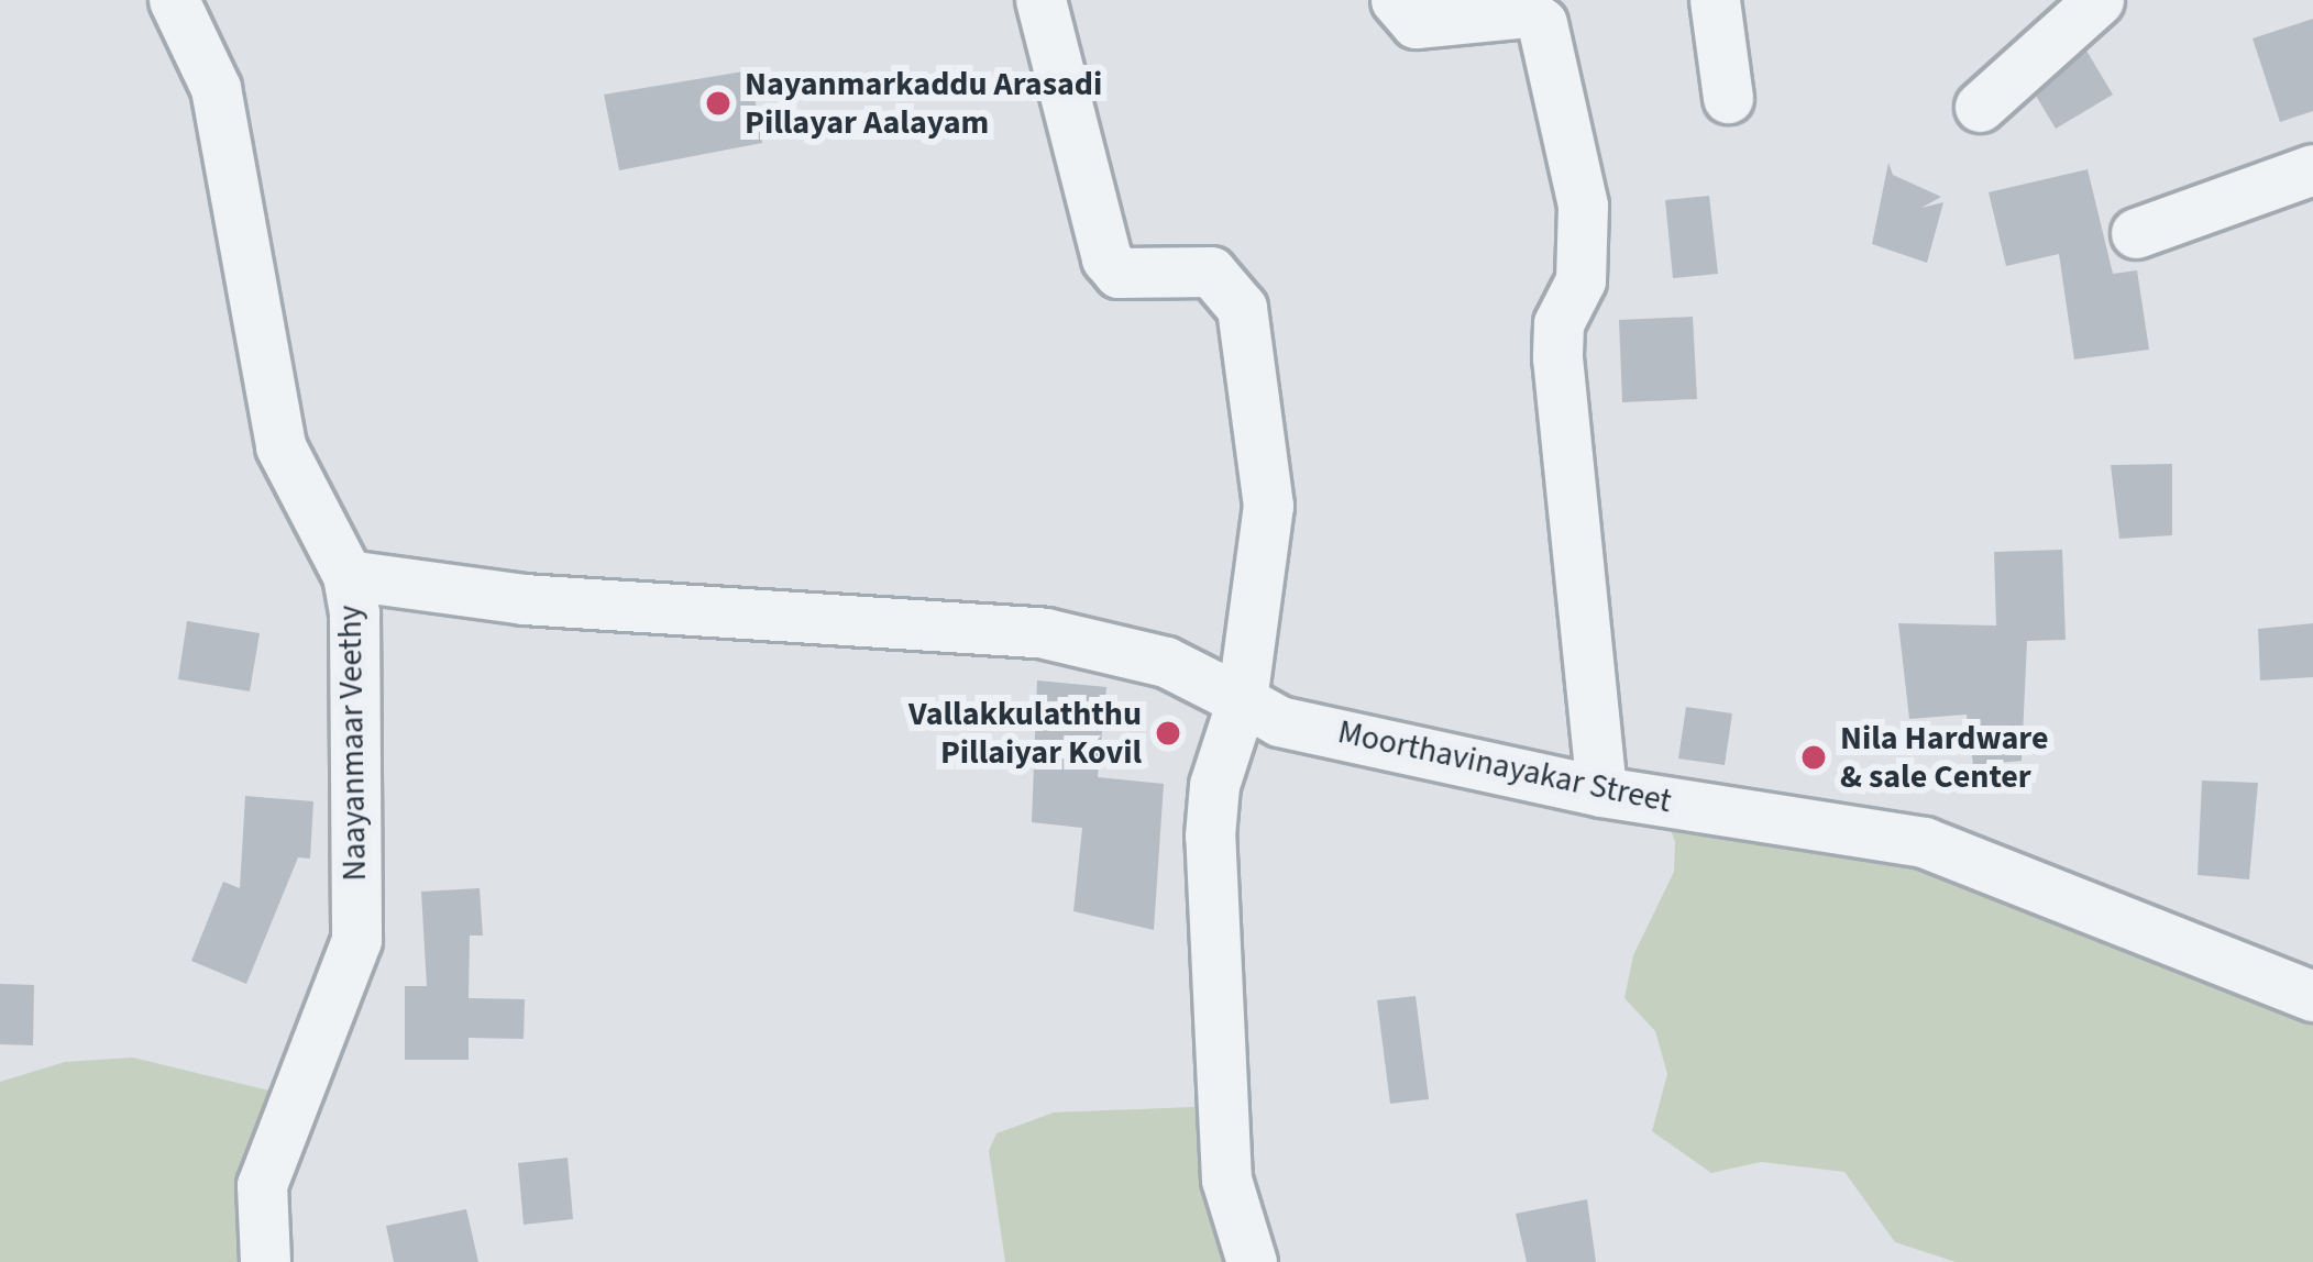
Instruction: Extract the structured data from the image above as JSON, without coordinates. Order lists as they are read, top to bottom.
{
  "streets": {
    "street": ["Naayanmaar Veethy", "Moorthavinayakar Street"]
  },
  "crossings": [
    ["Naayanmaar Veethy", "Moorthavinayakar Street"]
  ],
  "places": ["Nayanmarkaddu Arasadi Pillayar Aalayam", "Vallakkulaththu Pillaiyar Kovil", "Nila Hardware & sale Center"]
}
